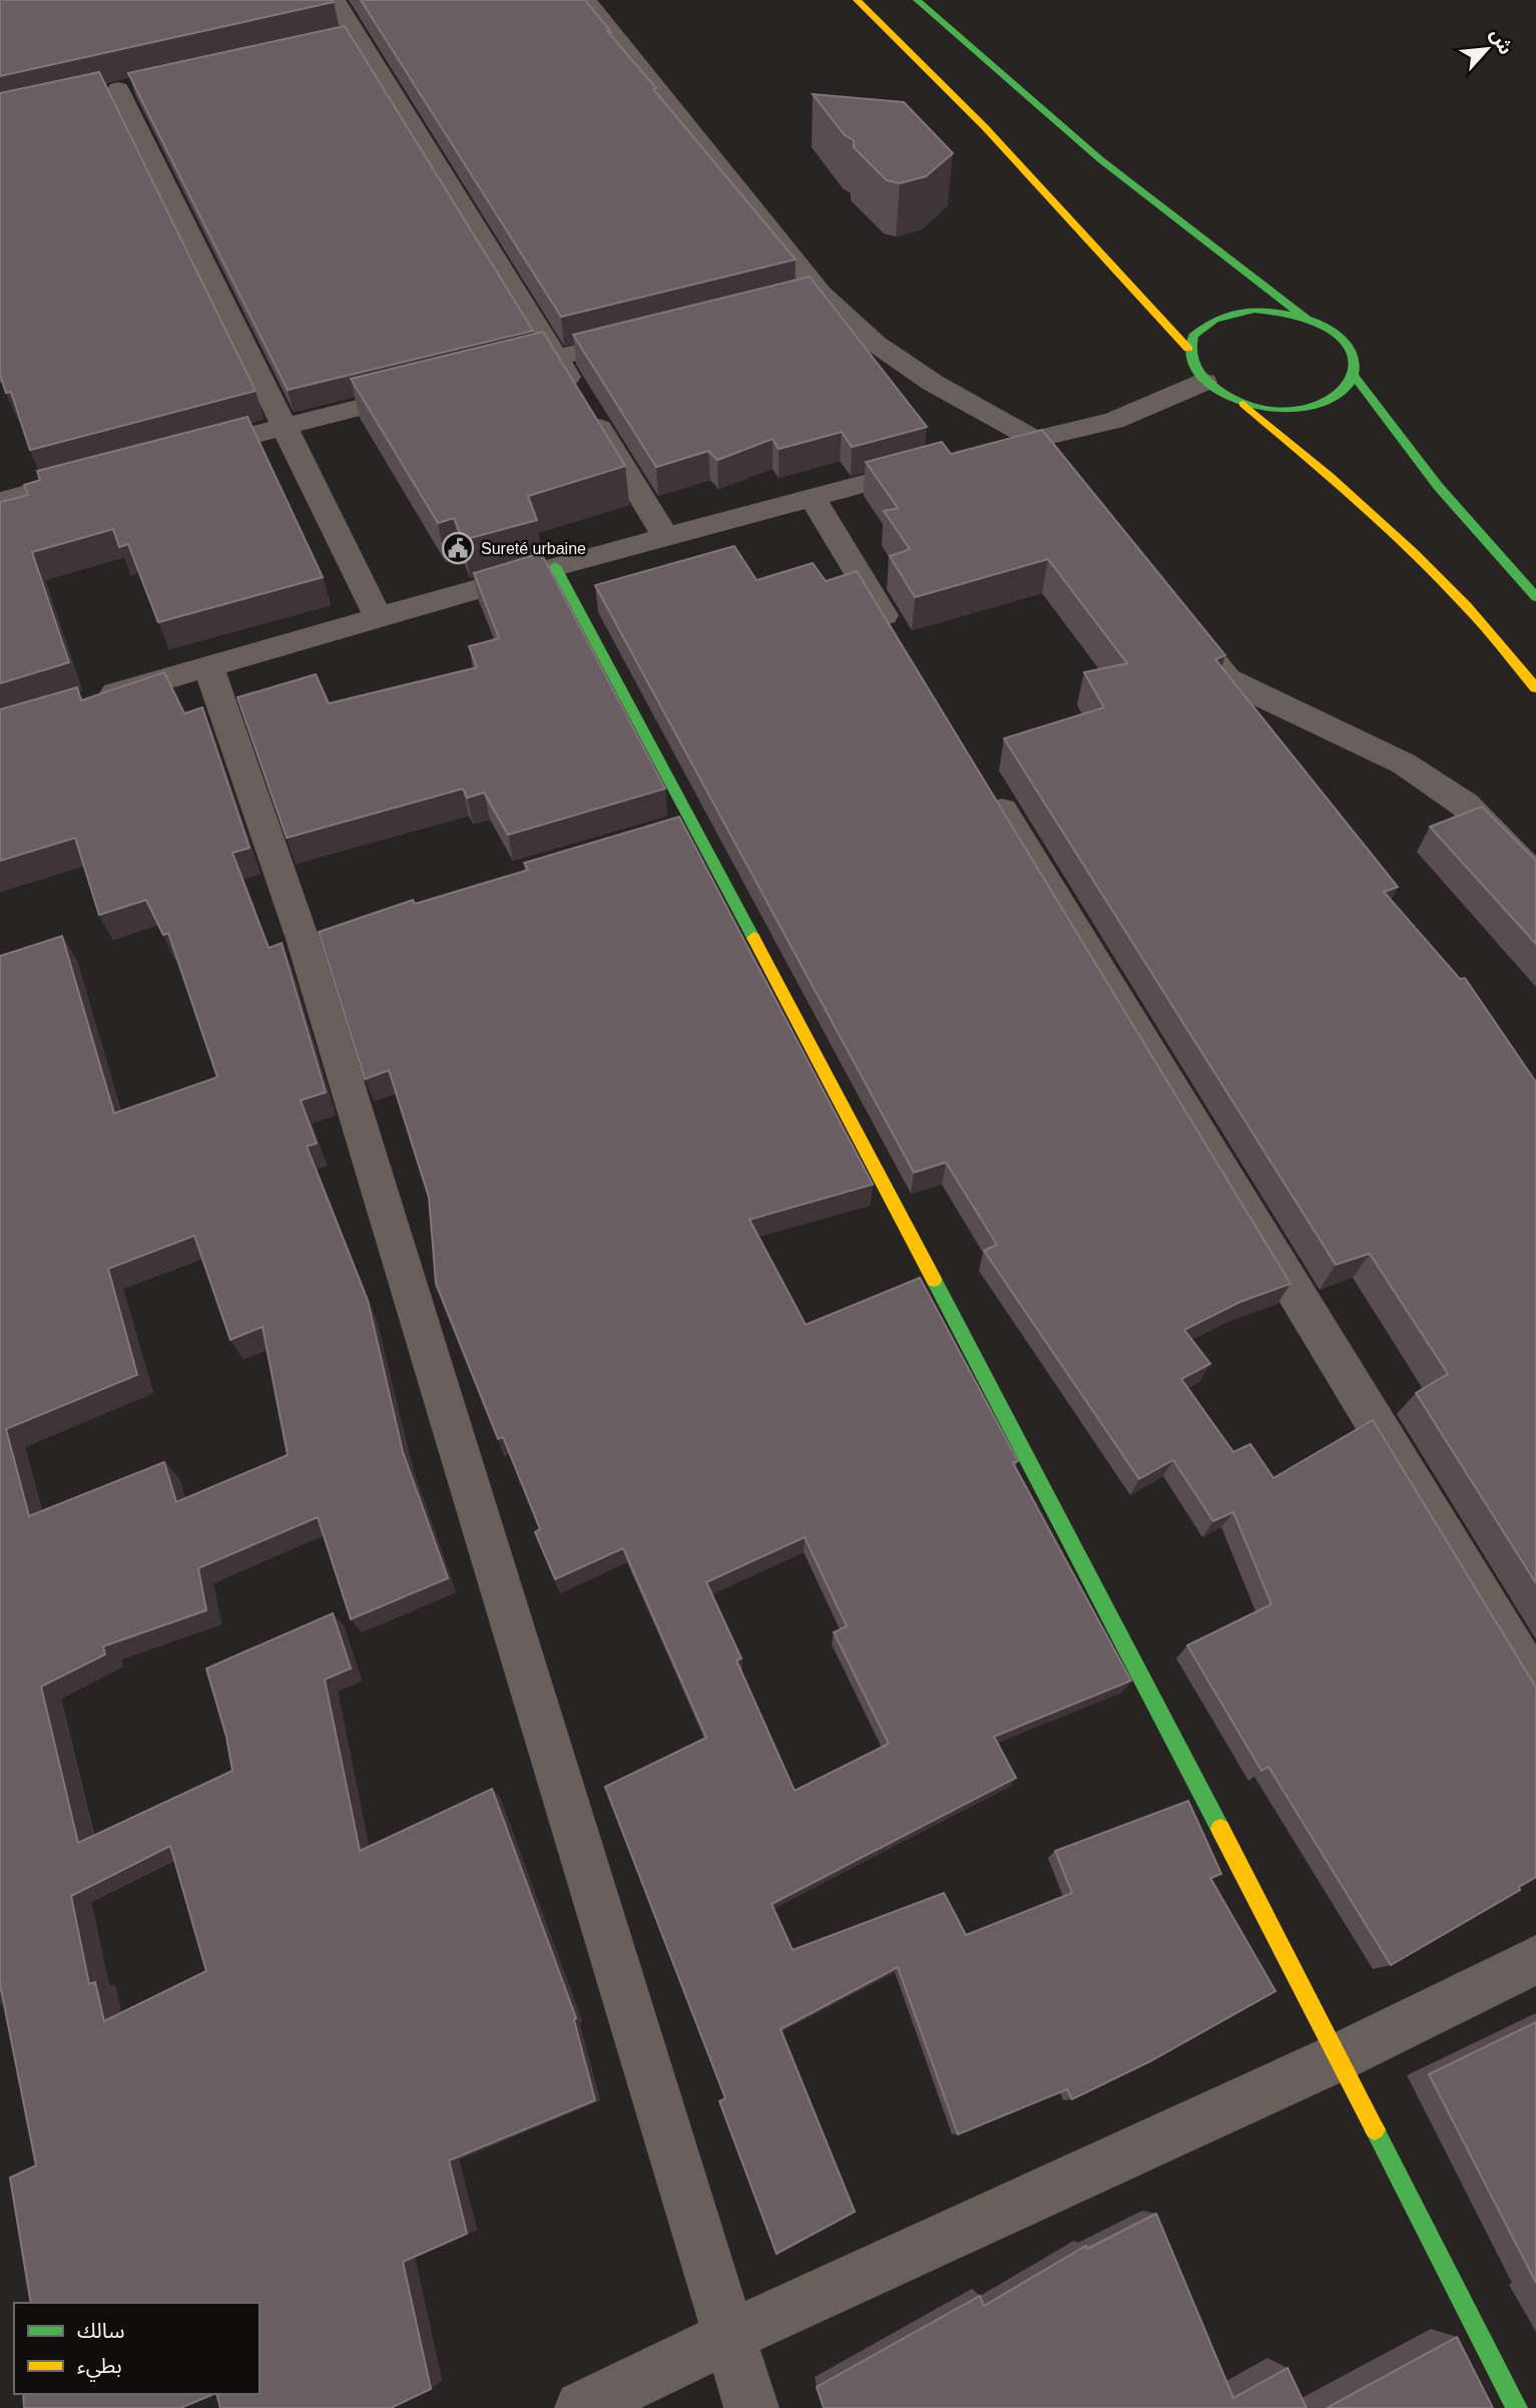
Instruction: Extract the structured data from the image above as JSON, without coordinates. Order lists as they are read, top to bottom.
{
  "places": {
    "public building": ["Sureté urbaine"]
  },
  "legend": ["سالك", "بطيء"],
  "north": "top right"
}
